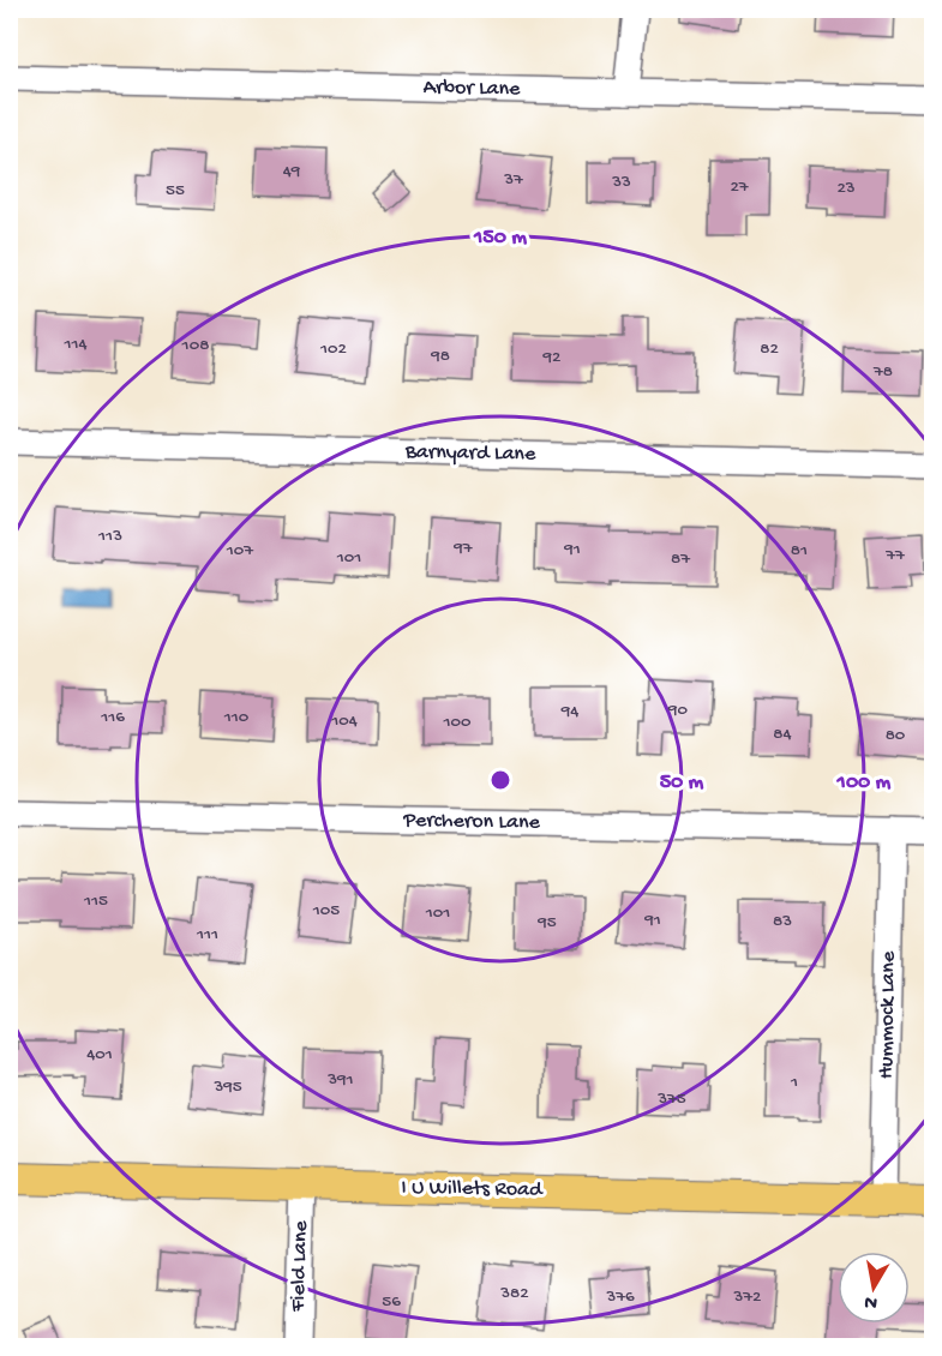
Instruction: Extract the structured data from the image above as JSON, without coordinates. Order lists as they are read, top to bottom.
{
  "streets": {
    "main road": ["I U Willets Road"],
    "street": [
      "Arbor Lane",
      "Barnyard Lane",
      "Percheron Lane",
      "Hummock Lane",
      "Field Lane"
    ]
  },
  "crossings": [
    ["Percheron Lane", "Hummock Lane"],
    ["Hummock Lane", "I U Willets Road"],
    ["I U Willets Road", "Field Lane"]
  ],
  "house_numbers": [
    "49",
    "37",
    "33",
    "27",
    "23",
    "55",
    "114",
    "108",
    "102",
    "82",
    "98",
    "92",
    "78",
    "113",
    "97",
    "91",
    "107",
    "81",
    "77",
    "101",
    "87",
    "90",
    "94",
    "116",
    "110",
    "104",
    "100",
    "84",
    "80",
    "115",
    "105",
    "101",
    "91",
    "83",
    "95",
    "111",
    "401",
    "391",
    "1",
    "395",
    "375",
    "382",
    "376",
    "372",
    "56"
  ],
  "north": "bottom",
  "rings": ["150 m", "50 m", "100 m"]
}
